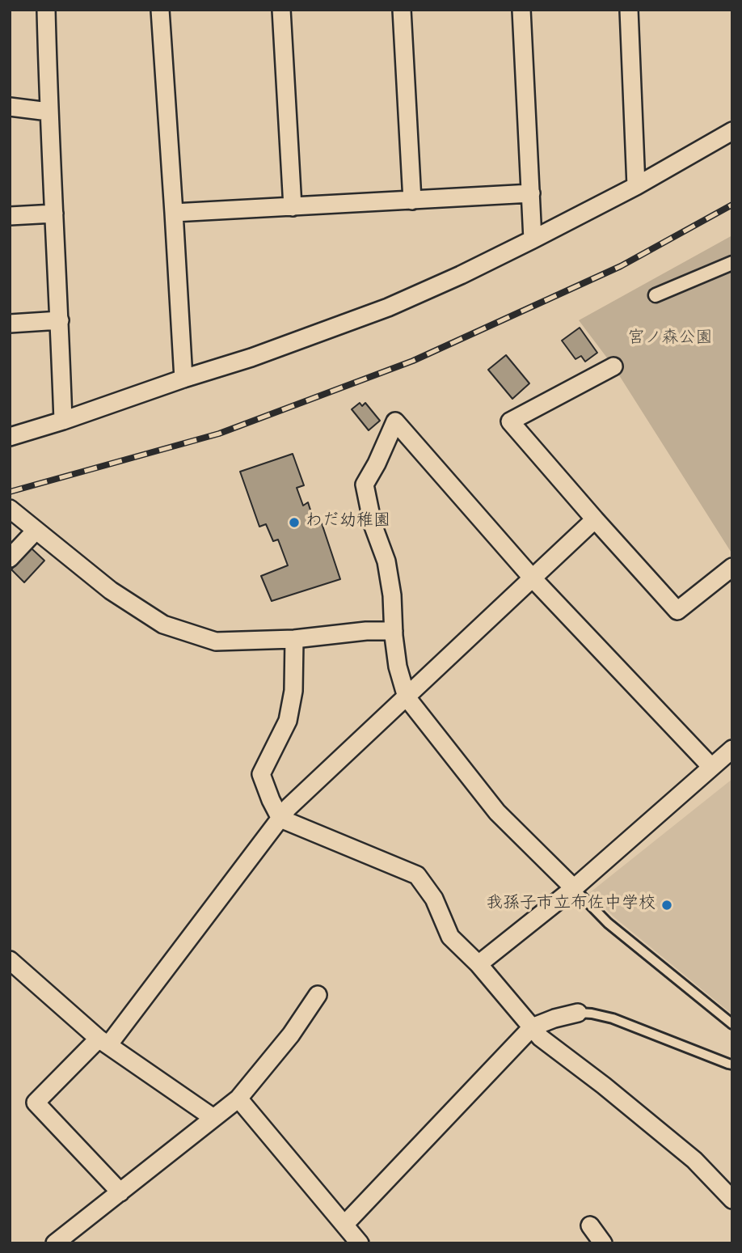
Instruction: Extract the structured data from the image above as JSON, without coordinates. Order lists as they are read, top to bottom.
{
  "parks": ["宮ノ森公園"],
  "places": ["わだ幼稚園", "我孫子市立布佐中学校"]
}
